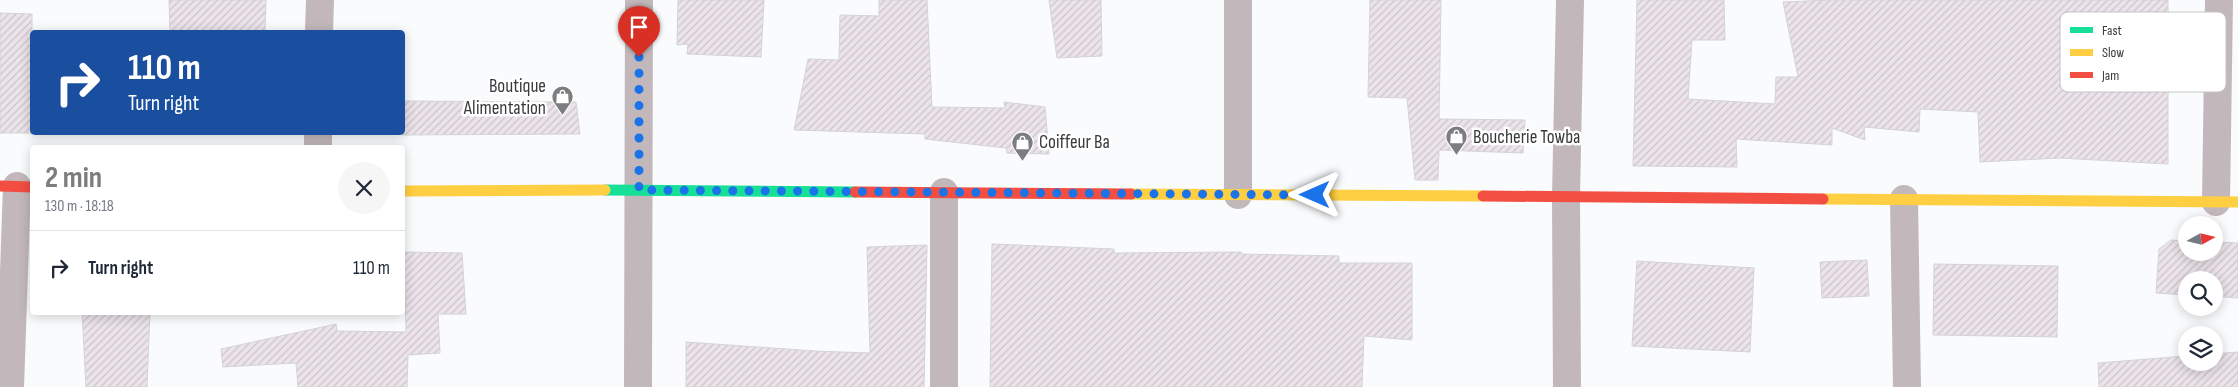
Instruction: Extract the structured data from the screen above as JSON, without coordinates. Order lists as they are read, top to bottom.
{
  "places": {
    "shop": ["Boutique Alimentation", "Boucherie Towba", "Coiffeur Ba"]
  },
  "legend": ["Fast", "Slow", "Jam"],
  "north": "right",
  "page": {
    "turn": ["110 m", "Turn right"],
    "heading": ["2 min", "130 m · 18:18"],
    "list": [
      {
        "name": "Turn right",
        "value": "110 m"
      }
    ]
  }
}
